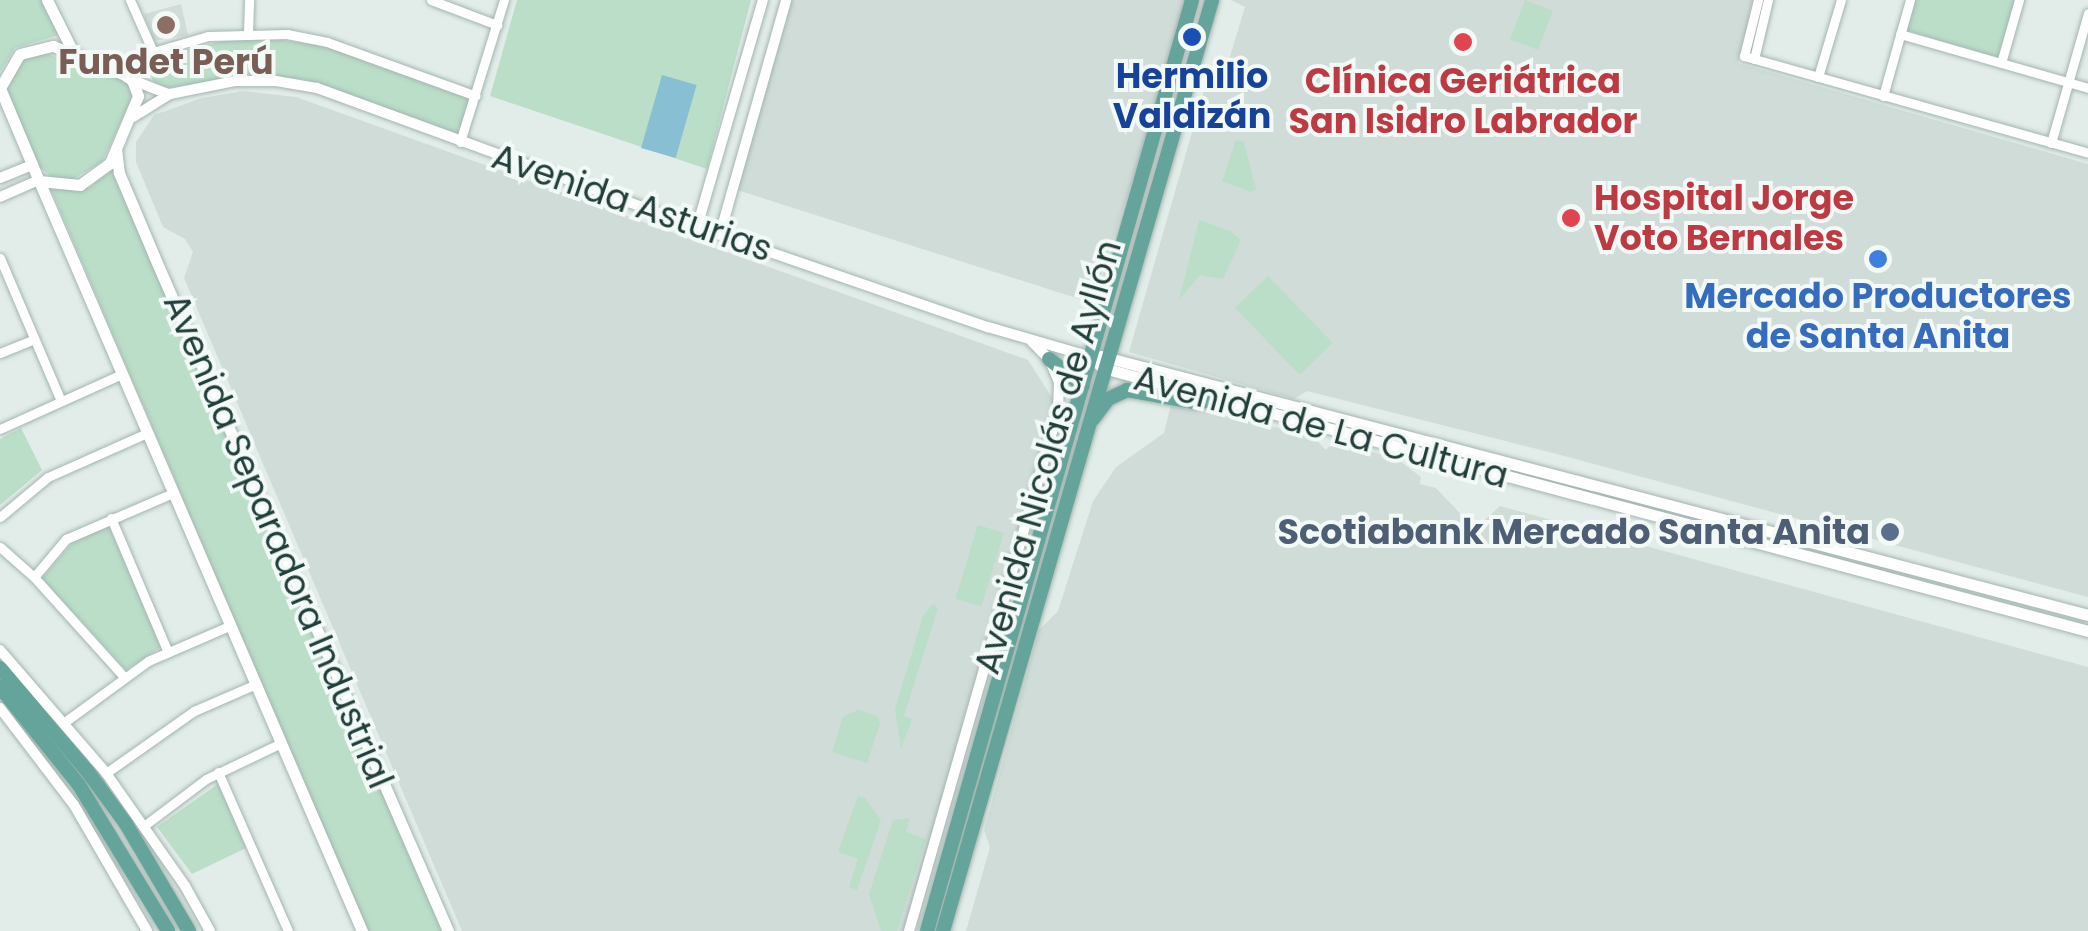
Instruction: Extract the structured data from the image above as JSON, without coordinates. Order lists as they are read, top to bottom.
{
  "streets": {
    "main road": ["Avenida de La Cultura", "Avenida Nicolás de Ayllón", "Avenida Separadora Industrial"],
    "street": ["Avenida Asturias"]
  },
  "crossings": [
    ["Avenida Asturias", "Avenida de La Cultura"],
    ["Avenida Asturias", "Avenida Nicolás de Ayllón"],
    ["Avenida Asturias", "Avenida Separadora Industrial"],
    ["Avenida de La Cultura", "Avenida Nicolás de Ayllón"]
  ],
  "places": [
    "Fundet Perú",
    "Hermilio Valdizán",
    "Clínica Geriátrica San Isidro Labrador",
    "Hospital Jorge Voto Bernales",
    "Mercado Productores de Santa Anita",
    "Scotiabank Mercado Santa Anita"
  ]
}
